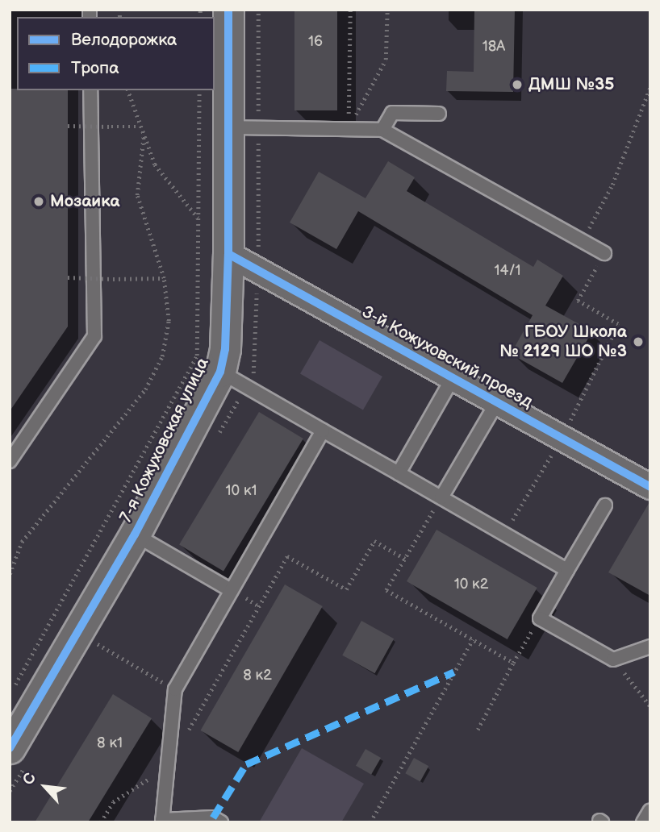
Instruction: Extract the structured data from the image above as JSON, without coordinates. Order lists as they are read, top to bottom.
{
  "streets": {
    "street": ["3-й Кожуховский проезд", "7-я Кожуховская улица"]
  },
  "crossings": [
    ["3-й Кожуховский проезд", "7-я Кожуховская улица"]
  ],
  "places": ["ДМШ №35", "Мозаика", "ГБОУ Школа № 2129 ШО №3"],
  "house_numbers": [
    "16",
    "18А",
    "14/1",
    "10 к1",
    "10 к2",
    "8 к2",
    "8 к1"
  ],
  "legend": ["Велодорожка", "Тропа"],
  "north": "top left"
}
